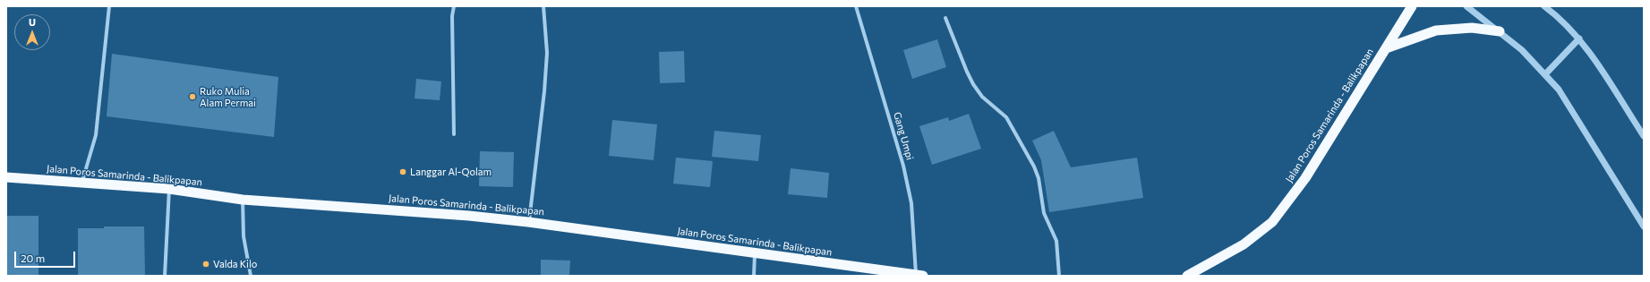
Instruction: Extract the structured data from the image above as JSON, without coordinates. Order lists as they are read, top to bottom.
{
  "streets": {
    "highway": ["Jalan Poros Samarinda - Balikpapan"],
    "street": ["Gang Umpi"]
  },
  "crossings": [
    ["Jalan Poros Samarinda - Balikpapan", "Gang Umpi"]
  ],
  "places": ["Ruko Mulia Alam Permai", "Langgar Al-Qolam", "Valda Kilo"],
  "scale_bar": "20 m",
  "north": "top"
}
